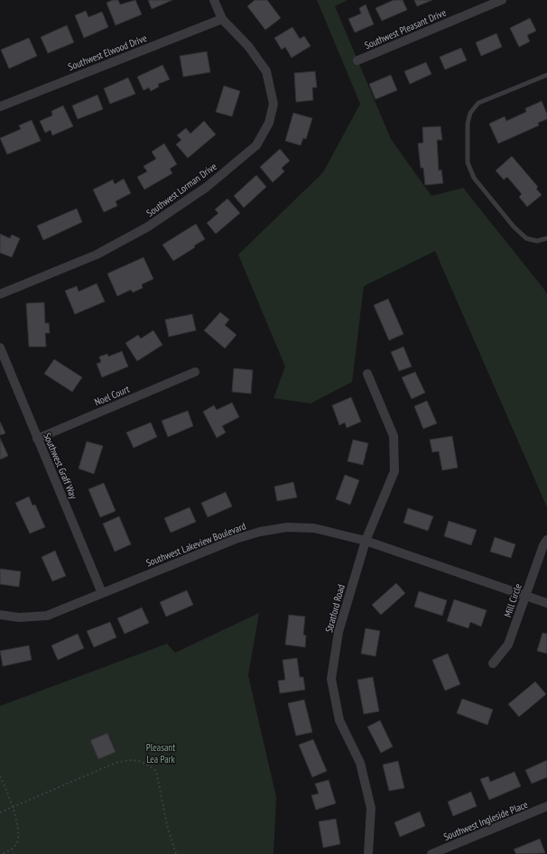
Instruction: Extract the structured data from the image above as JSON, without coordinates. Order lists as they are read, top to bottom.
{
  "streets": {
    "street": [
      "Southwest Pleasant Drive",
      "Southwest Elwood Drive",
      "Southwest Lorman Drive",
      "Noel Court",
      "Southwest Graff Way",
      "Southwest Lakeview Boulevard",
      "Mill Circle",
      "Stratford Road",
      "Southwest Ingleside Place"
    ]
  },
  "crossings": [
    ["Southwest Elwood Drive", "Southwest Lorman Drive"],
    ["Noel Court", "Southwest Graff Way"],
    ["Southwest Graff Way", "Southwest Lakeview Boulevard"],
    ["Southwest Lakeview Boulevard", "Mill Circle"],
    ["Southwest Lakeview Boulevard", "Stratford Road"]
  ],
  "parks": ["Pleasant Lea Park"]
}
